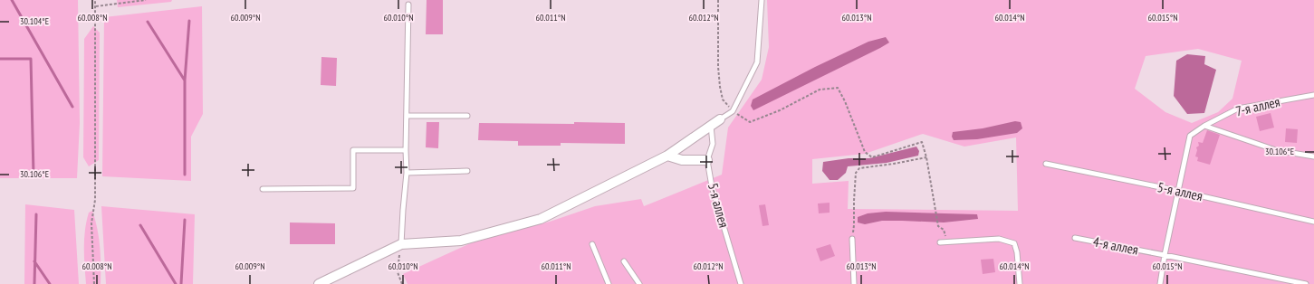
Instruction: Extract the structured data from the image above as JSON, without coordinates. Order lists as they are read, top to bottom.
{
  "streets": {
    "lane": ["7-я аллея", "5-я аллея", "4-я аллея"]
  },
  "crossings": [
    ["7-я аллея", "5-я аллея"],
    ["7-я аллея", "4-я аллея"]
  ],
  "coordinates": [
    "60.008°N",
    "60.009°N",
    "60.010°N",
    "60.011°N",
    "60.012°N",
    "60.013°N",
    "60.015°N",
    "60.014°N",
    "30.104°E",
    "30.106°E"
  ]
}
